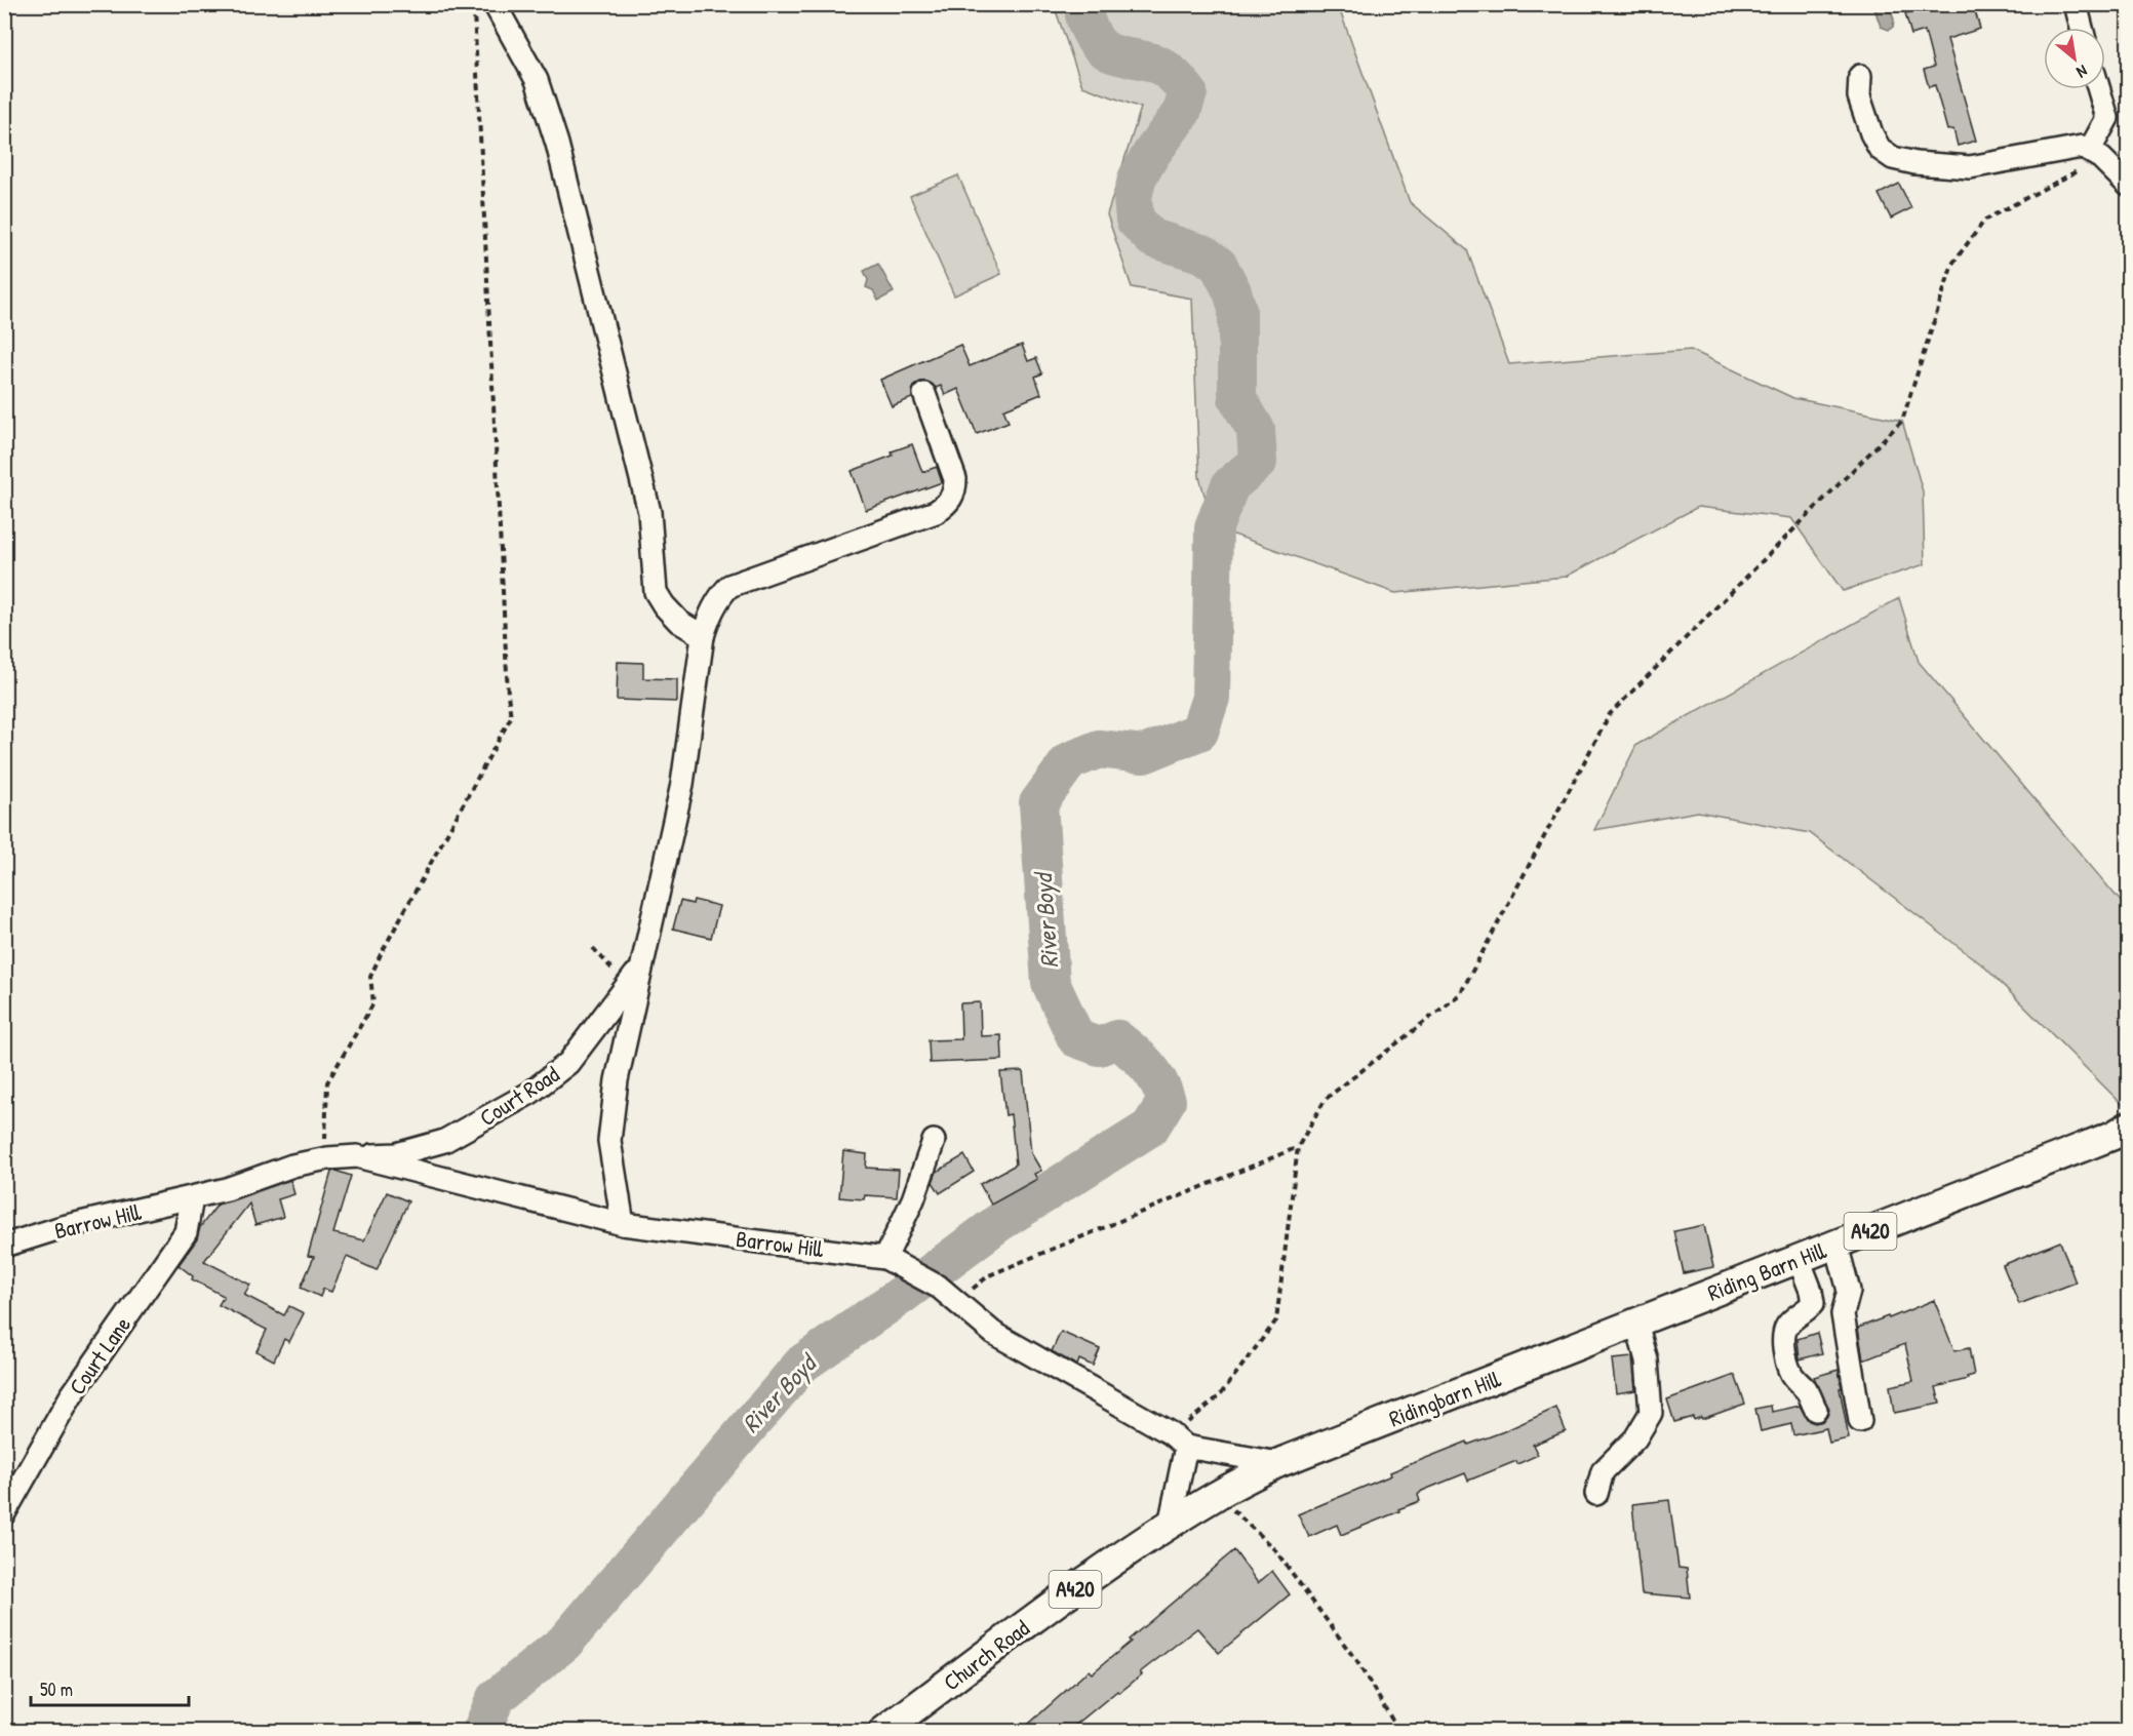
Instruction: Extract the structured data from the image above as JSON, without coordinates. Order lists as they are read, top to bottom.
{
  "streets": {
    "main road": [
      "A420",
      "Riding Barn Hill",
      "Ridingbarn Hill",
      "Church Road"
    ],
    "street": ["Court Road", "Barrow Hill", "Court Lane"]
  },
  "crossings": [
    ["Court Road", "Barrow Hill"],
    ["Barrow Hill", "Court Lane"],
    ["Barrow Hill", "Ridingbarn Hill"],
    ["Barrow Hill", "Church Road"],
    ["Riding Barn Hill", "Ridingbarn Hill"],
    ["Ridingbarn Hill", "Church Road"]
  ],
  "water": ["River Boyd"],
  "scale_bar": "50 m",
  "north": "bottom right"
}
